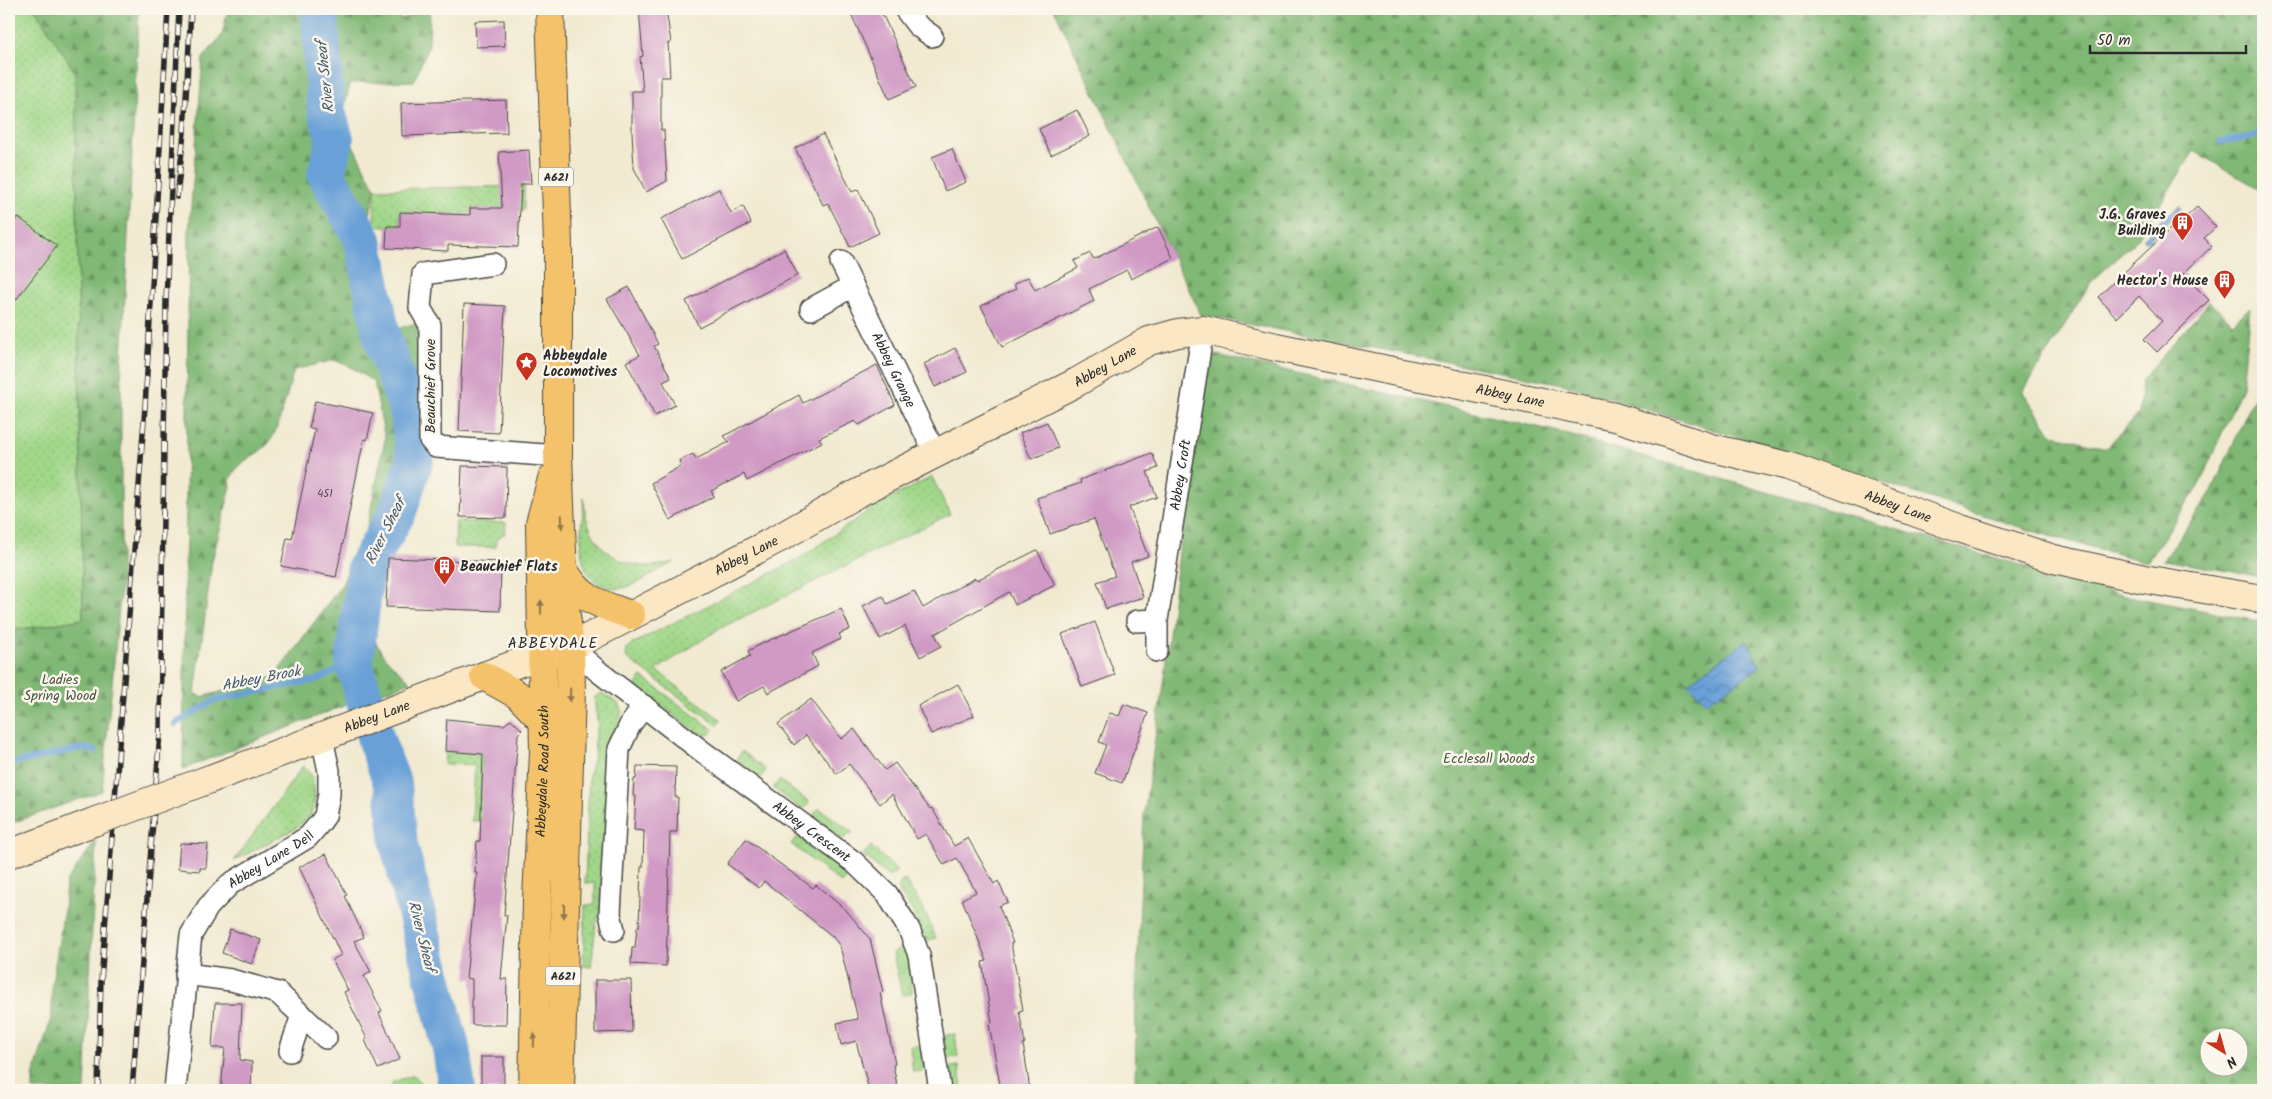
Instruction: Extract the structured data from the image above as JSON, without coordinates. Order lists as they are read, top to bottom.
{
  "streets": {
    "main road": ["A621", "Abbey Lane", "Abbeydale Road South"],
    "street": [
      "Abbey Grange",
      "Beauchief Grove",
      "Abbey Croft",
      "Abbey Crescent",
      "Abbey Lane Dell"
    ]
  },
  "crossings": [
    ["Abbey Lane", "Abbey Grange"],
    ["Abbey Lane", "Abbey Croft"],
    ["Abbey Lane", "Abbeydale Road South"],
    ["Abbey Lane", "Abbey Crescent"],
    ["Abbey Lane", "Abbey Lane Dell"],
    ["Beauchief Grove", "Abbeydale Road South"],
    ["Abbeydale Road South", "Abbey Crescent"]
  ],
  "districts": ["ABBEYDALE"],
  "water": ["River Sheaf", "Abbey Brook"],
  "parks": ["Ladies Spring Wood", "Ecclesall Woods"],
  "places": {
    "building": ["J.G. Graves Building", "Hector's House", "Beauchief Flats"],
    "place": ["Abbeydale Locomotives"]
  },
  "house_numbers": ["451"],
  "scale_bar": "50 m",
  "north": "bottom right"
}
